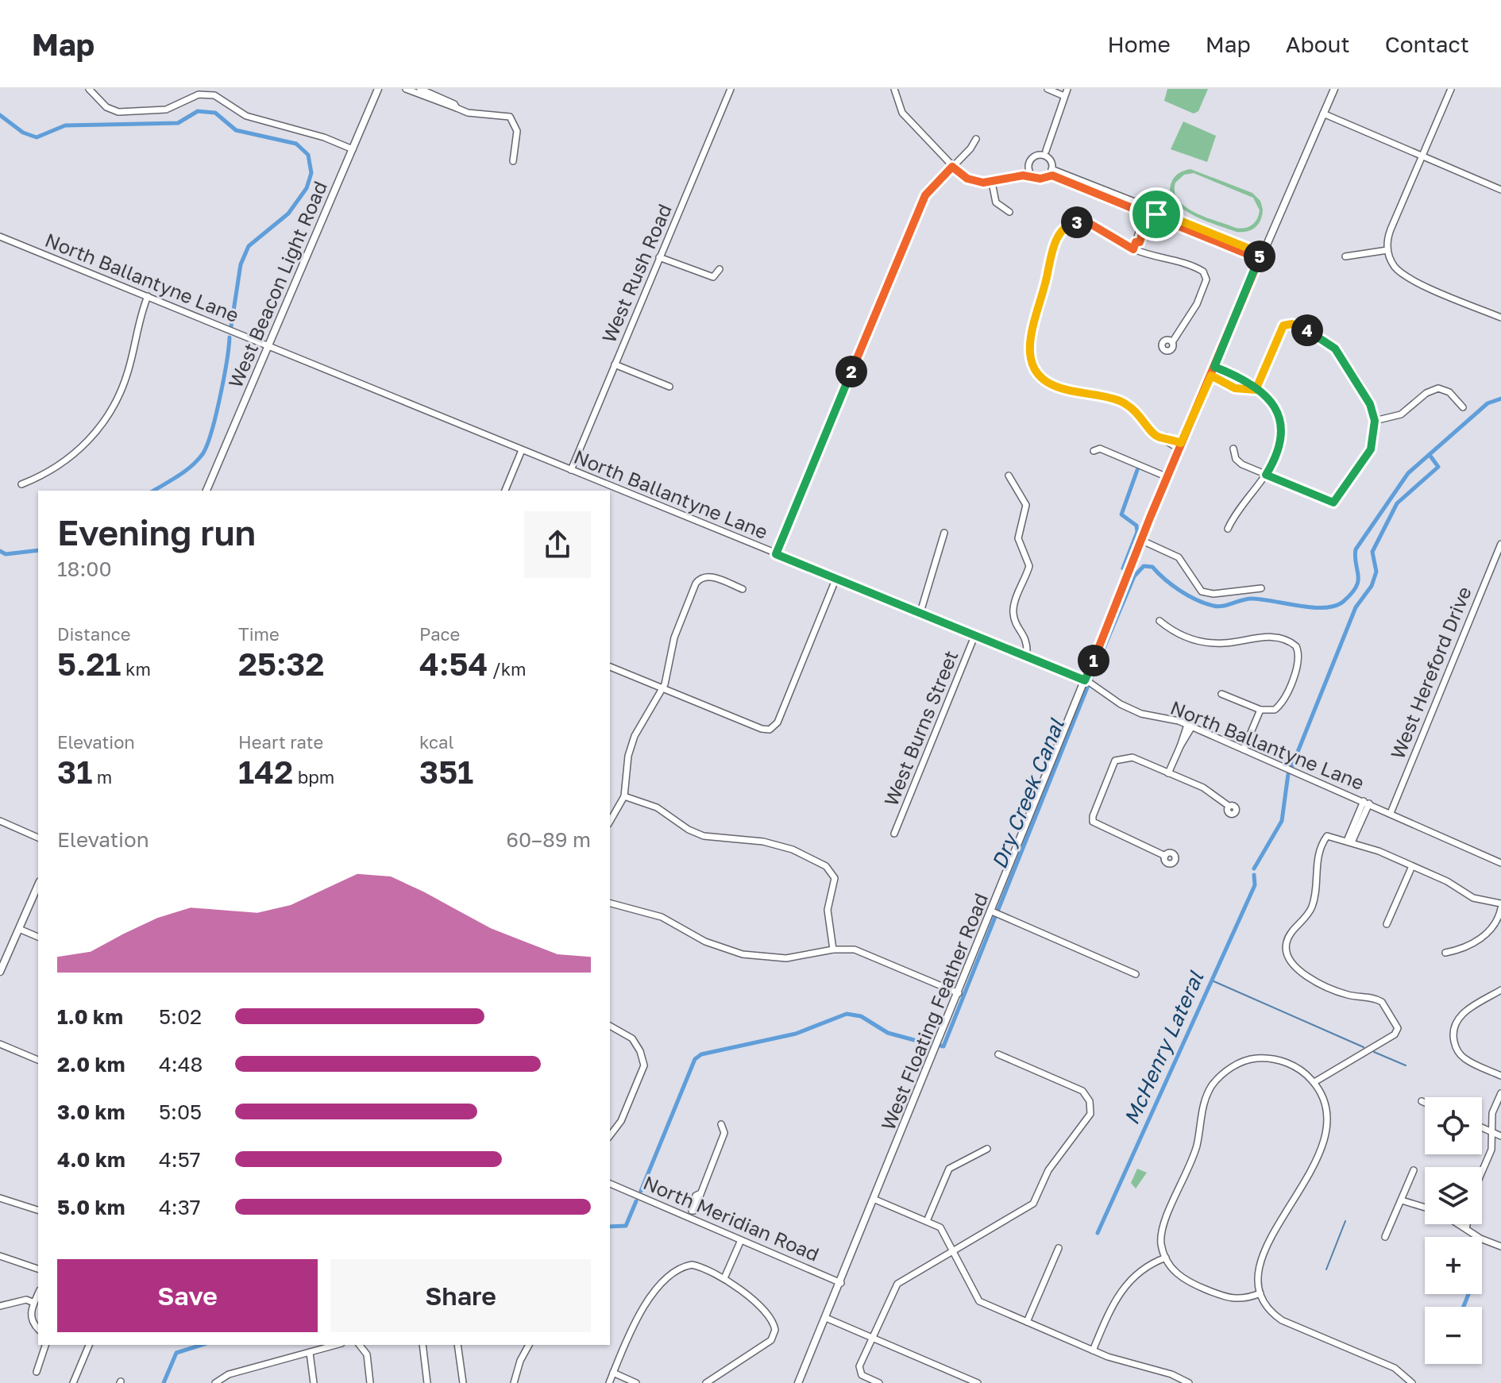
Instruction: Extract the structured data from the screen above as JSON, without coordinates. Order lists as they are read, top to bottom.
{
  "streets": {
    "main road": ["West Beacon Light Road", "West Floating Feather Road"],
    "street": [
      "West Rush Road",
      "North Ballantyne Lane",
      "West Hereford Drive",
      "West Burns Street",
      "North Meridian Road"
    ]
  },
  "crossings": [
    ["West Rush Road", "North Ballantyne Lane"],
    ["North Ballantyne Lane", "West Beacon Light Road"],
    ["North Ballantyne Lane", "West Hereford Drive"],
    ["North Ballantyne Lane", "West Burns Street"],
    ["North Ballantyne Lane", "West Floating Feather Road"],
    ["West Floating Feather Road", "North Meridian Road"]
  ],
  "water": ["Dry Creek Canal", "McHenry Lateral"],
  "page": {
    "header": "Map",
    "nav": [
      "Home",
      "Map",
      "About",
      "Contact"
    ],
    "pins": [
      "3",
      "5",
      "4",
      "2",
      "1"
    ],
    "heading": ["Evening run", "18:00"],
    "stats": [
      ["Distance", "5.21 km"],
      ["Time", "25:32"],
      ["Pace", "4:54 /km"],
      ["Elevation", "31 m"],
      ["Heart rate", "142 bpm"],
      ["kcal", "351"]
    ],
    "chart": ["Elevation", "60–89 m"],
    "list": [
      {
        "name": "1.0 km",
        "note": "5:02"
      },
      {
        "name": "2.0 km",
        "note": "4:48"
      },
      {
        "name": "3.0 km",
        "note": "5:05"
      },
      {
        "name": "4.0 km",
        "note": "4:57"
      },
      {
        "name": "5.0 km",
        "note": "4:37"
      }
    ],
    "map_buttons": ["+", "−"],
    "buttons": ["Save", "Share"]
  }
}
